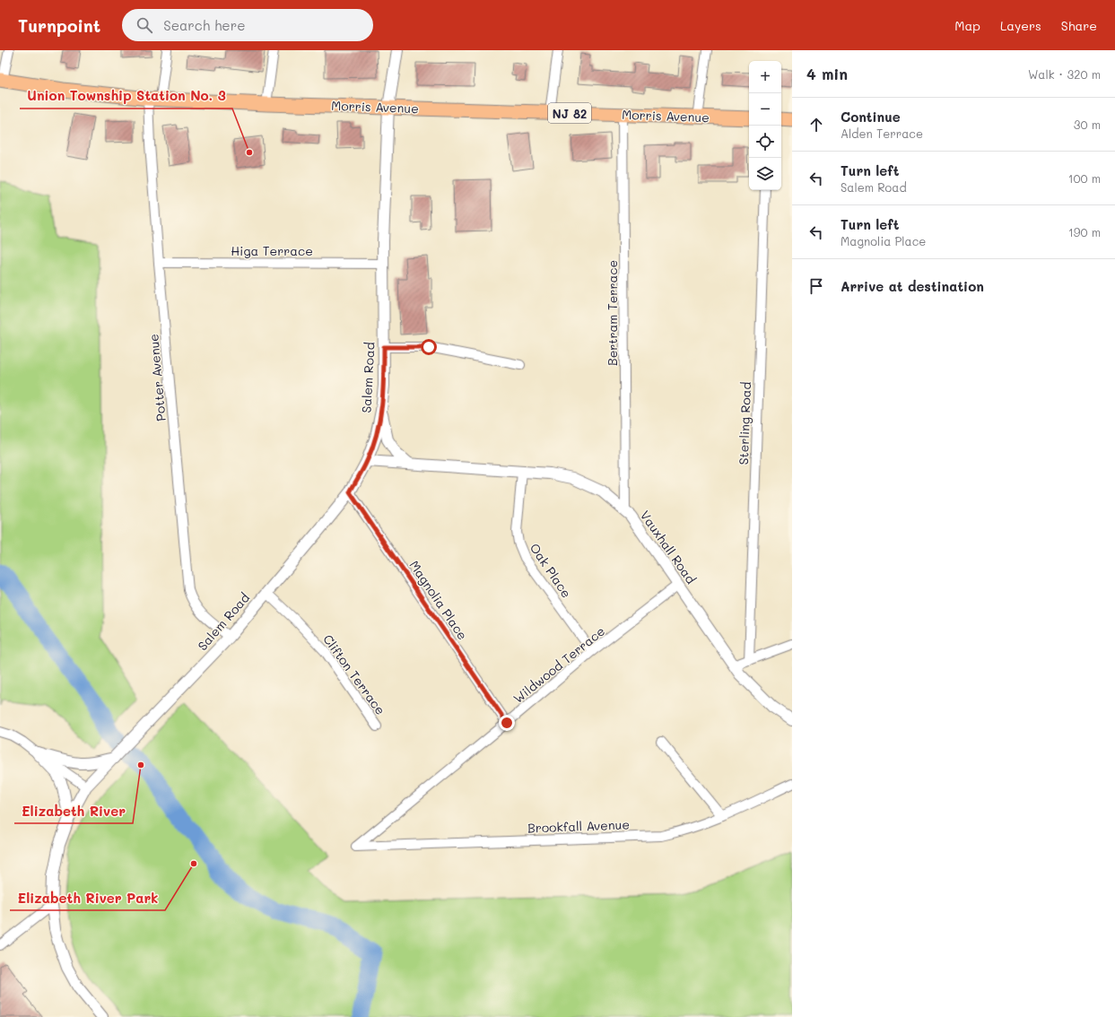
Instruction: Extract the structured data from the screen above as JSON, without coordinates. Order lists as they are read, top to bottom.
{
  "streets": {
    "main road": ["Morris Avenue", "NJ 82"],
    "street": [
      "Higa Terrace",
      "Bertram Terrace",
      "Potter Avenue",
      "Salem Road",
      "Sterling Road",
      "Vauxhall Road",
      "Oak Place",
      "Magnolia Place",
      "Wildwood Terrace",
      "Clifton Terrace",
      "Brookfall Avenue"
    ]
  },
  "crossings": [
    ["Morris Avenue", "Bertram Terrace"],
    ["Morris Avenue", "Potter Avenue"],
    ["Morris Avenue", "Salem Road"],
    ["Higa Terrace", "Potter Avenue"],
    ["Higa Terrace", "Salem Road"],
    ["Bertram Terrace", "Vauxhall Road"],
    ["Potter Avenue", "Salem Road"],
    ["Salem Road", "Vauxhall Road"],
    ["Salem Road", "Magnolia Place"],
    ["Salem Road", "Clifton Terrace"],
    ["Vauxhall Road", "Oak Place"],
    ["Vauxhall Road", "Wildwood Terrace"],
    ["Oak Place", "Wildwood Terrace"],
    ["Magnolia Place", "Wildwood Terrace"],
    ["Wildwood Terrace", "Brookfall Avenue"]
  ],
  "places": ["Union Township Station No. 3", "Elizabeth River", "Elizabeth River Park"],
  "page": {
    "header": "Turnpoint",
    "search": "Search here",
    "nav": ["Map", "Layers", "Share"],
    "heading": ["4 min", "Walk · 320 m"],
    "map_buttons": ["+", "−"],
    "list": [
      ["Continue", "Alden Terrace", "30 m"],
      ["Turn left", "Salem Road", "100 m"],
      ["Turn left", "Magnolia Place", "190 m"],
      "Arrive at destination"
    ]
  }
}
